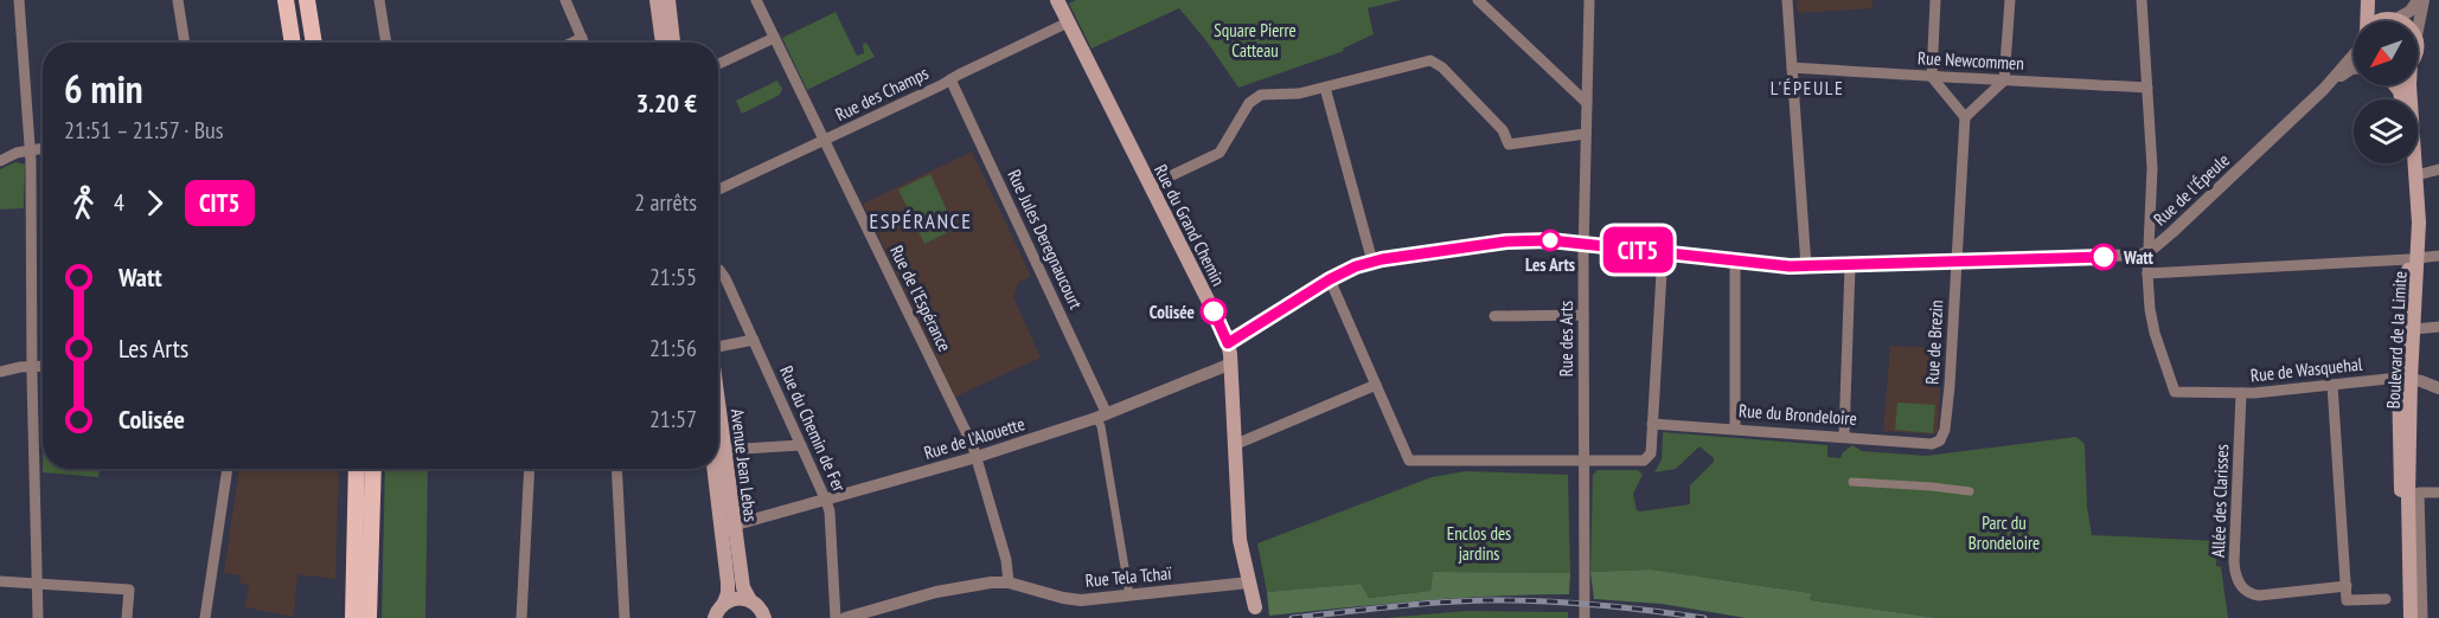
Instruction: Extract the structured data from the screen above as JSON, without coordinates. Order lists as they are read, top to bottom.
{
  "streets": {
    "main road": ["Rue du Grand Chemin", "Boulevard de la Limite", "Avenue Jean Lebas"],
    "street": [
      "Rue Newcommen",
      "Rue des Champs",
      "Rue de l'Épeule",
      "Rue Jules Deregnaucourt",
      "Rue de l'Espérance",
      "Rue des Arts",
      "Rue de Brezin",
      "Rue de Wasquehal",
      "Rue du Brondeloire",
      "Rue du Chemin de Fer",
      "Rue de l'Alouette",
      "Allée des Clarisses",
      "Rue Tela Tchaï"
    ]
  },
  "crossings": [
    ["Rue des Champs", "Rue du Grand Chemin"],
    ["Rue des Champs", "Rue Jules Deregnaucourt"],
    ["Rue des Champs", "Rue de l'Espérance"],
    ["Rue du Grand Chemin", "Rue de l'Alouette"],
    ["Rue du Grand Chemin", "Rue Tela Tchaï"],
    ["Rue Jules Deregnaucourt", "Rue de l'Alouette"],
    ["Rue de l'Espérance", "Rue de l'Alouette"],
    ["Rue de l'Espérance", "Rue Tela Tchaï"],
    ["Boulevard de la Limite", "Rue de Wasquehal"],
    ["Rue de Brezin", "Rue du Brondeloire"],
    ["Rue de Wasquehal", "Allée des Clarisses"],
    ["Rue du Chemin de Fer", "Rue de l'Alouette"],
    ["Rue de l'Alouette", "Avenue Jean Lebas"]
  ],
  "districts": ["L'ÉPEULE", "ESPÉRANCE"],
  "parks": ["Square Pierre Catteau", "Parc du Brondeloire", "Enclos des jardins"],
  "places": ["Les Arts", "Watt", "Colisée"],
  "lines": ["bus line CIT5"],
  "north": "bottom left",
  "page": {
    "on_map": "CIT5",
    "heading": ["6 min", "21:51 – 21:57 · Bus", "3.20 €"],
    "legs": ["4", "CIT5", "2 arrêts"],
    "list": [
      {
        "name": "Watt",
        "value": "21:55"
      },
      {
        "name": "Les Arts",
        "value": "21:56"
      },
      {
        "name": "Colisée",
        "value": "21:57"
      }
    ]
  }
}
